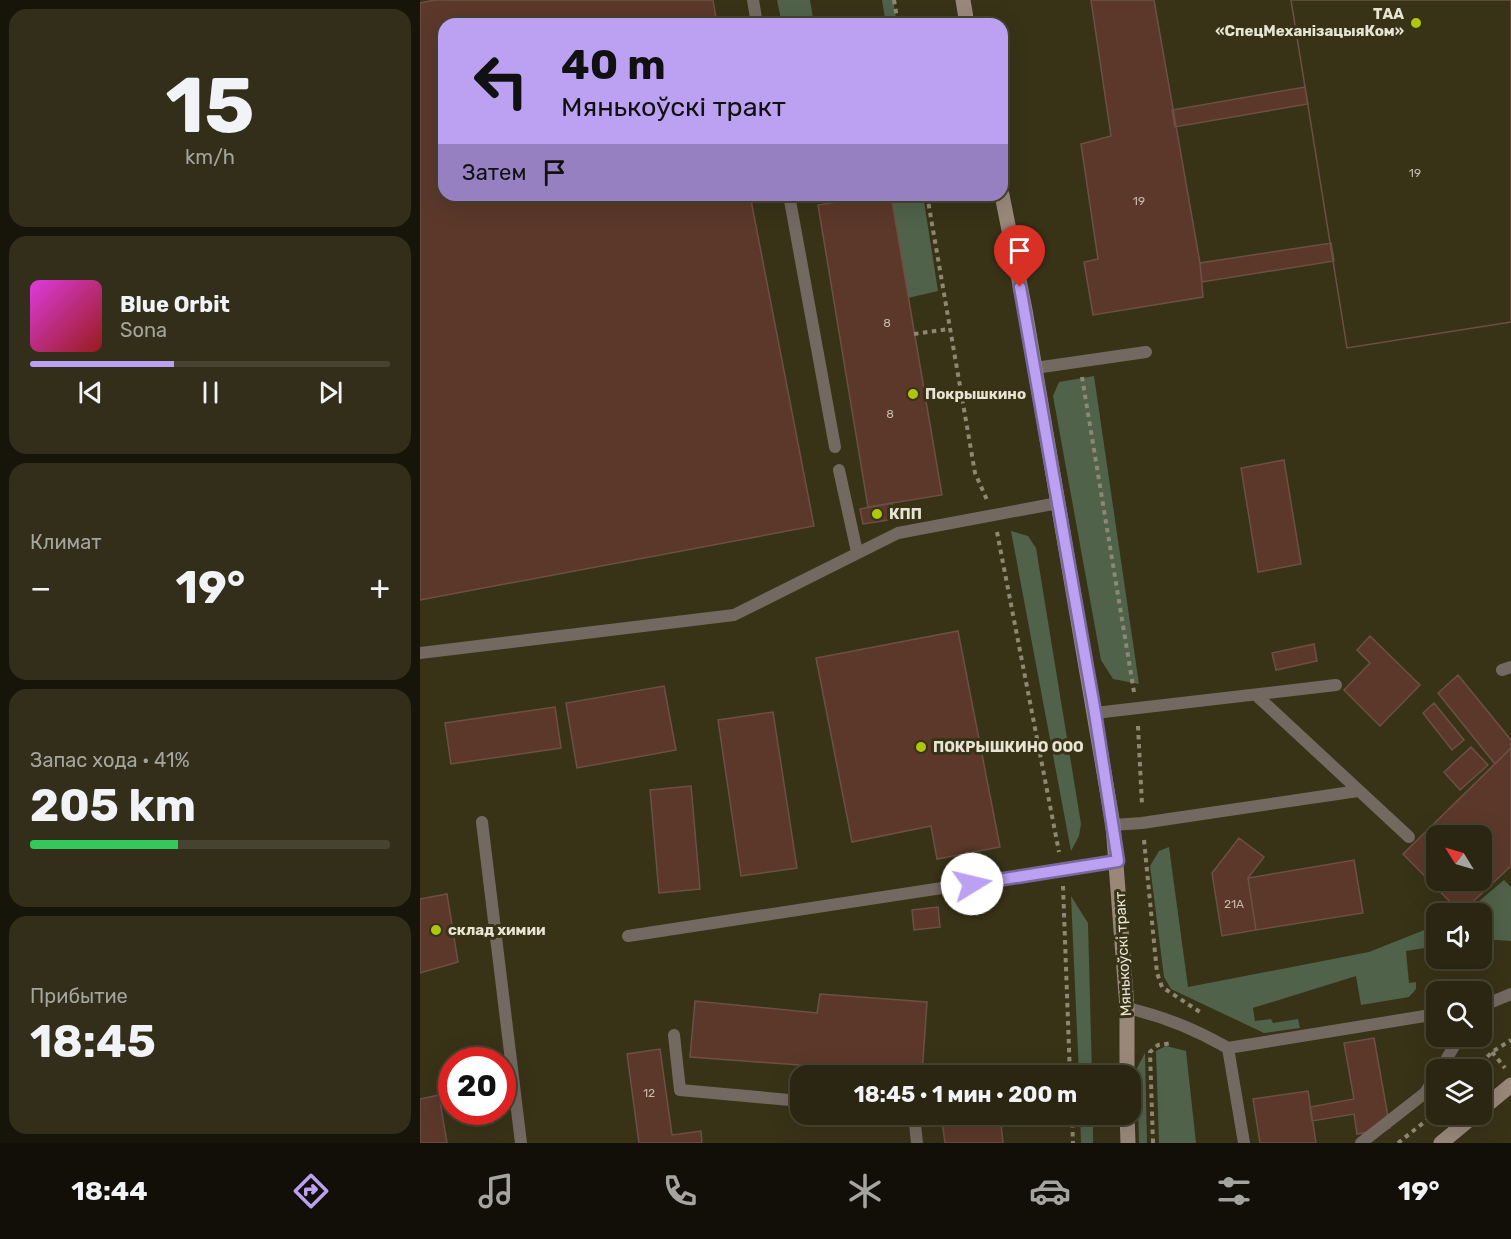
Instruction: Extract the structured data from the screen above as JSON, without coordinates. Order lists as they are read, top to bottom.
{
  "streets": {
    "street": ["Мянькоўскі тракт"]
  },
  "places": [
    "ТАА «СпецМеханізацыяКом»",
    "Покрышкино",
    "КПП",
    "ПОКРЫШКИНО ООО",
    "склад химии"
  ],
  "house_numbers": [
    "19",
    "19",
    "8",
    "8",
    "21А",
    "12"
  ],
  "north": "top left",
  "page": {
    "tile": [
      ["15", "km/h"],
      "Климат",
      ["Запас хода · 41%", "205 km"],
      ["Прибытие", "18:45"]
    ],
    "turn": ["40 m", "Мянькоўскі тракт"],
    "then": "Затем",
    "song": ["Blue Orbit", "Sona"],
    "heat": ["−", "19°", "+"],
    "limit": "20",
    "trip": "18:45 · 1 мин · 200 m",
    "tabs": ["18:44", "19°"]
  }
}
